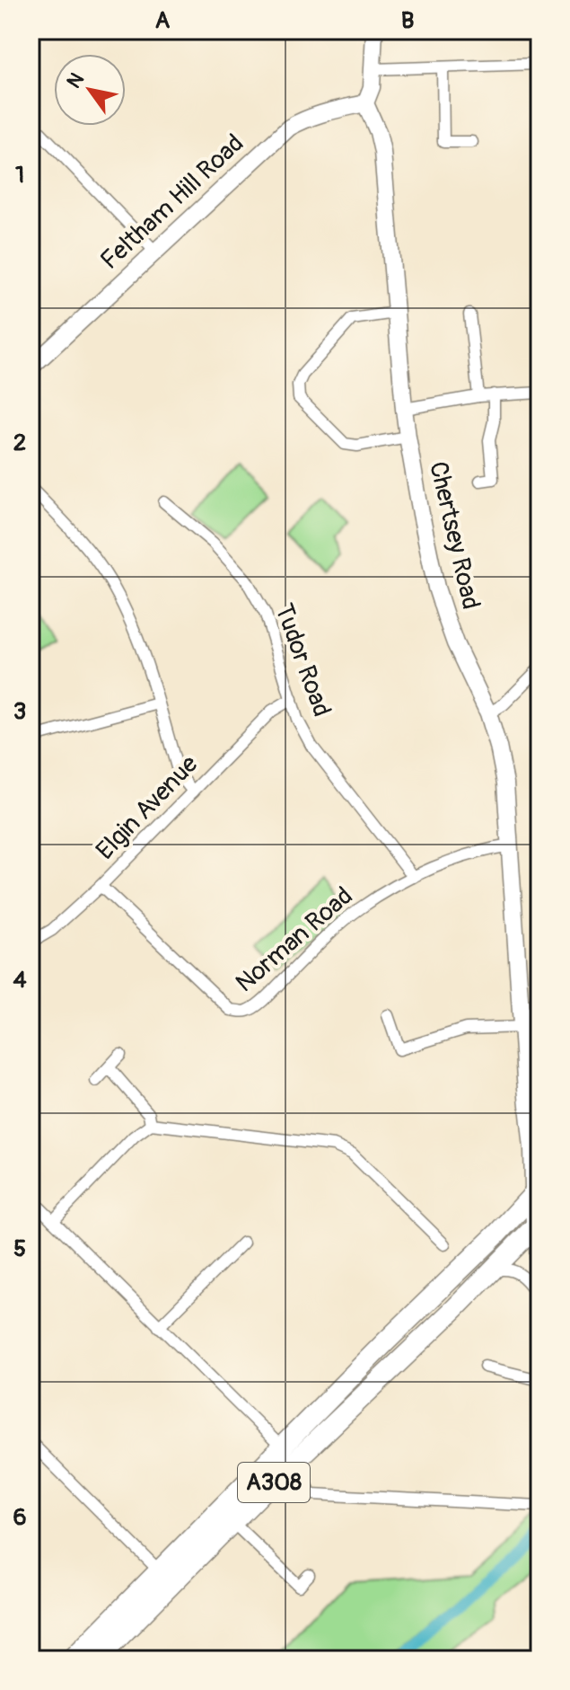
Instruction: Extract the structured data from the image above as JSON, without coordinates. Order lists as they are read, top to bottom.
{
  "streets": {
    "highway": ["A308"],
    "street": [
      "Feltham Hill Road",
      "Chertsey Road",
      "Tudor Road",
      "Elgin Avenue",
      "Norman Road"
    ]
  },
  "crossings": [
    ["Feltham Hill Road", "Chertsey Road"],
    ["Chertsey Road", "Norman Road"],
    ["Chertsey Road", "A308"],
    ["Tudor Road", "Elgin Avenue"],
    ["Tudor Road", "Norman Road"],
    ["Elgin Avenue", "Norman Road"]
  ],
  "north": "top left",
  "grid": {
    "columns": ["A", "B"],
    "rows": [
      "1",
      "2",
      "3",
      "4",
      "5",
      "6"
    ]
  }
}
